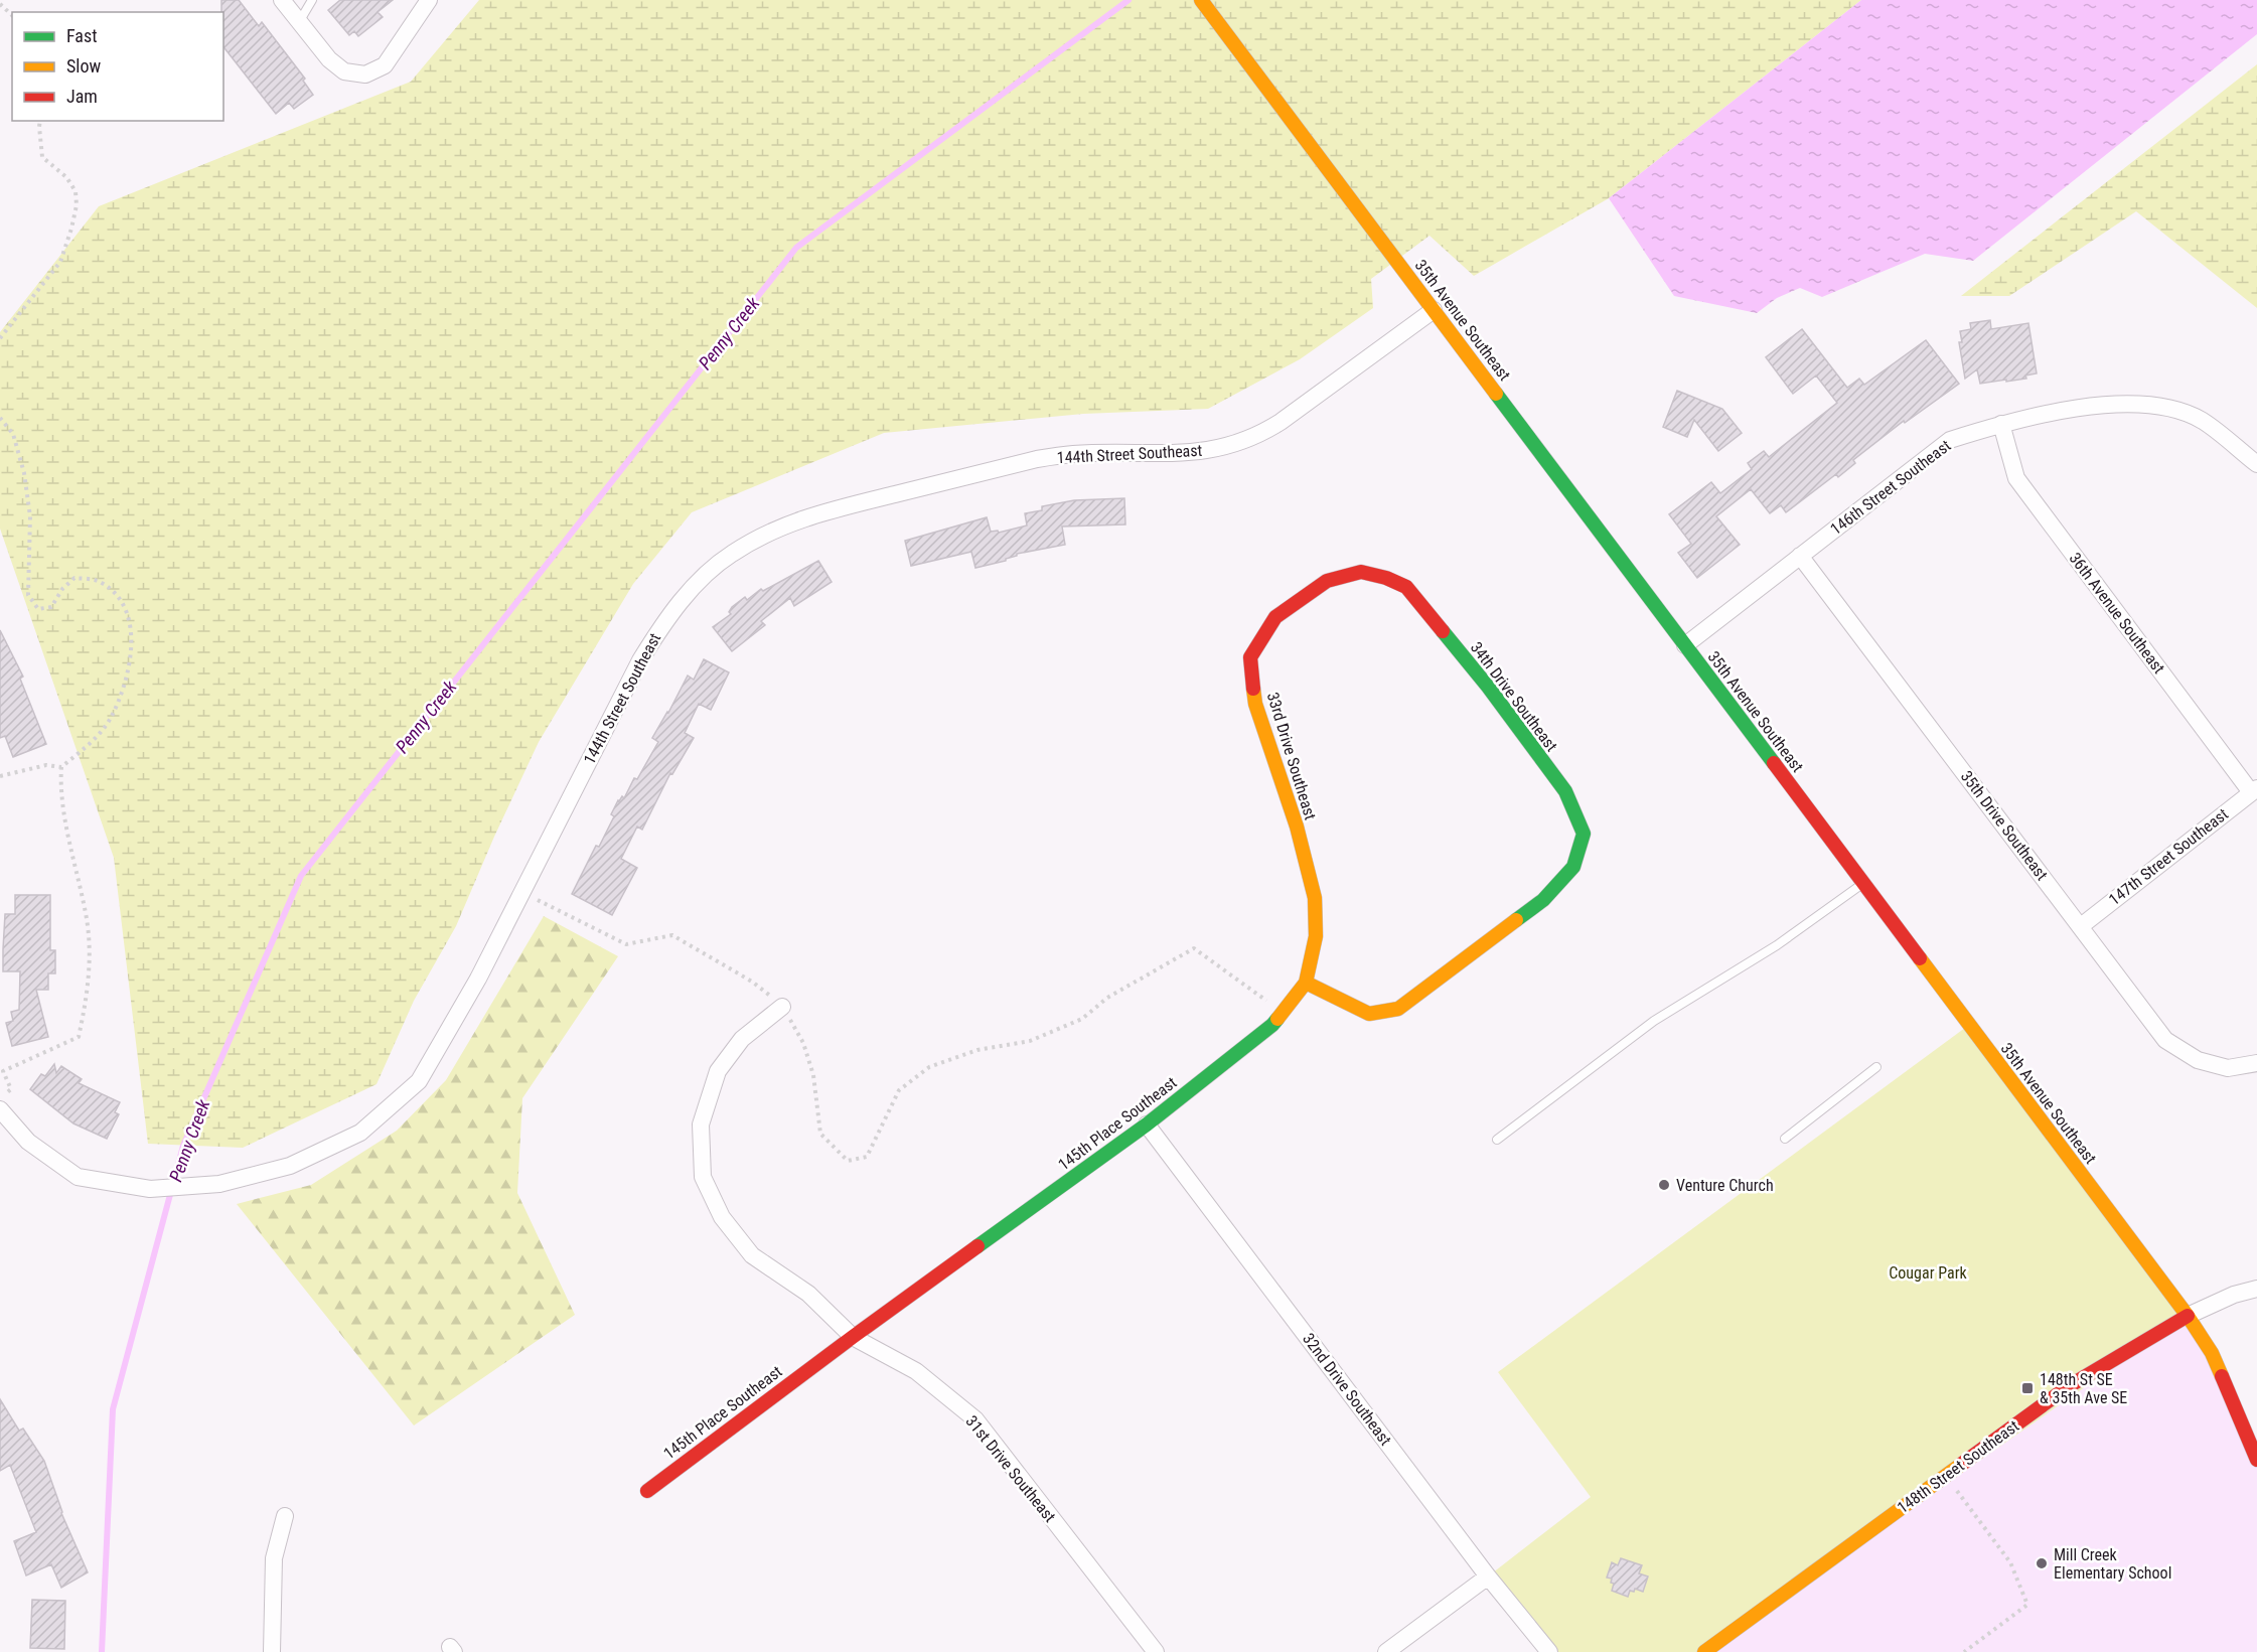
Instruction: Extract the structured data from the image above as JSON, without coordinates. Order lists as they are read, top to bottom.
{
  "streets": {
    "street": [
      "35th Avenue Southeast",
      "144th Street Southeast",
      "146th Street Southeast",
      "36th Avenue Southeast",
      "34th Drive Southeast",
      "33rd Drive Southeast",
      "35th Drive Southeast",
      "147th Street Southeast",
      "145th Place Southeast",
      "32nd Drive Southeast",
      "148th Street Southeast",
      "31st Drive Southeast"
    ]
  },
  "crossings": [
    ["35th Avenue Southeast", "144th Street Southeast"],
    ["35th Avenue Southeast", "146th Street Southeast"],
    ["35th Avenue Southeast", "148th Street Southeast"],
    ["146th Street Southeast", "36th Avenue Southeast"],
    ["146th Street Southeast", "35th Drive Southeast"],
    ["36th Avenue Southeast", "147th Street Southeast"],
    ["34th Drive Southeast", "33rd Drive Southeast"],
    ["34th Drive Southeast", "145th Place Southeast"],
    ["33rd Drive Southeast", "145th Place Southeast"],
    ["35th Drive Southeast", "147th Street Southeast"],
    ["145th Place Southeast", "32nd Drive Southeast"],
    ["145th Place Southeast", "31st Drive Southeast"]
  ],
  "water": ["Penny Creek"],
  "parks": ["Cougar Park"],
  "places": {
    "other": ["Venture Church", "Mill Creek Elementary School"],
    "transit": ["148th St SE & 35th Ave SE"]
  },
  "legend": ["Fast", "Slow", "Jam"]
}
